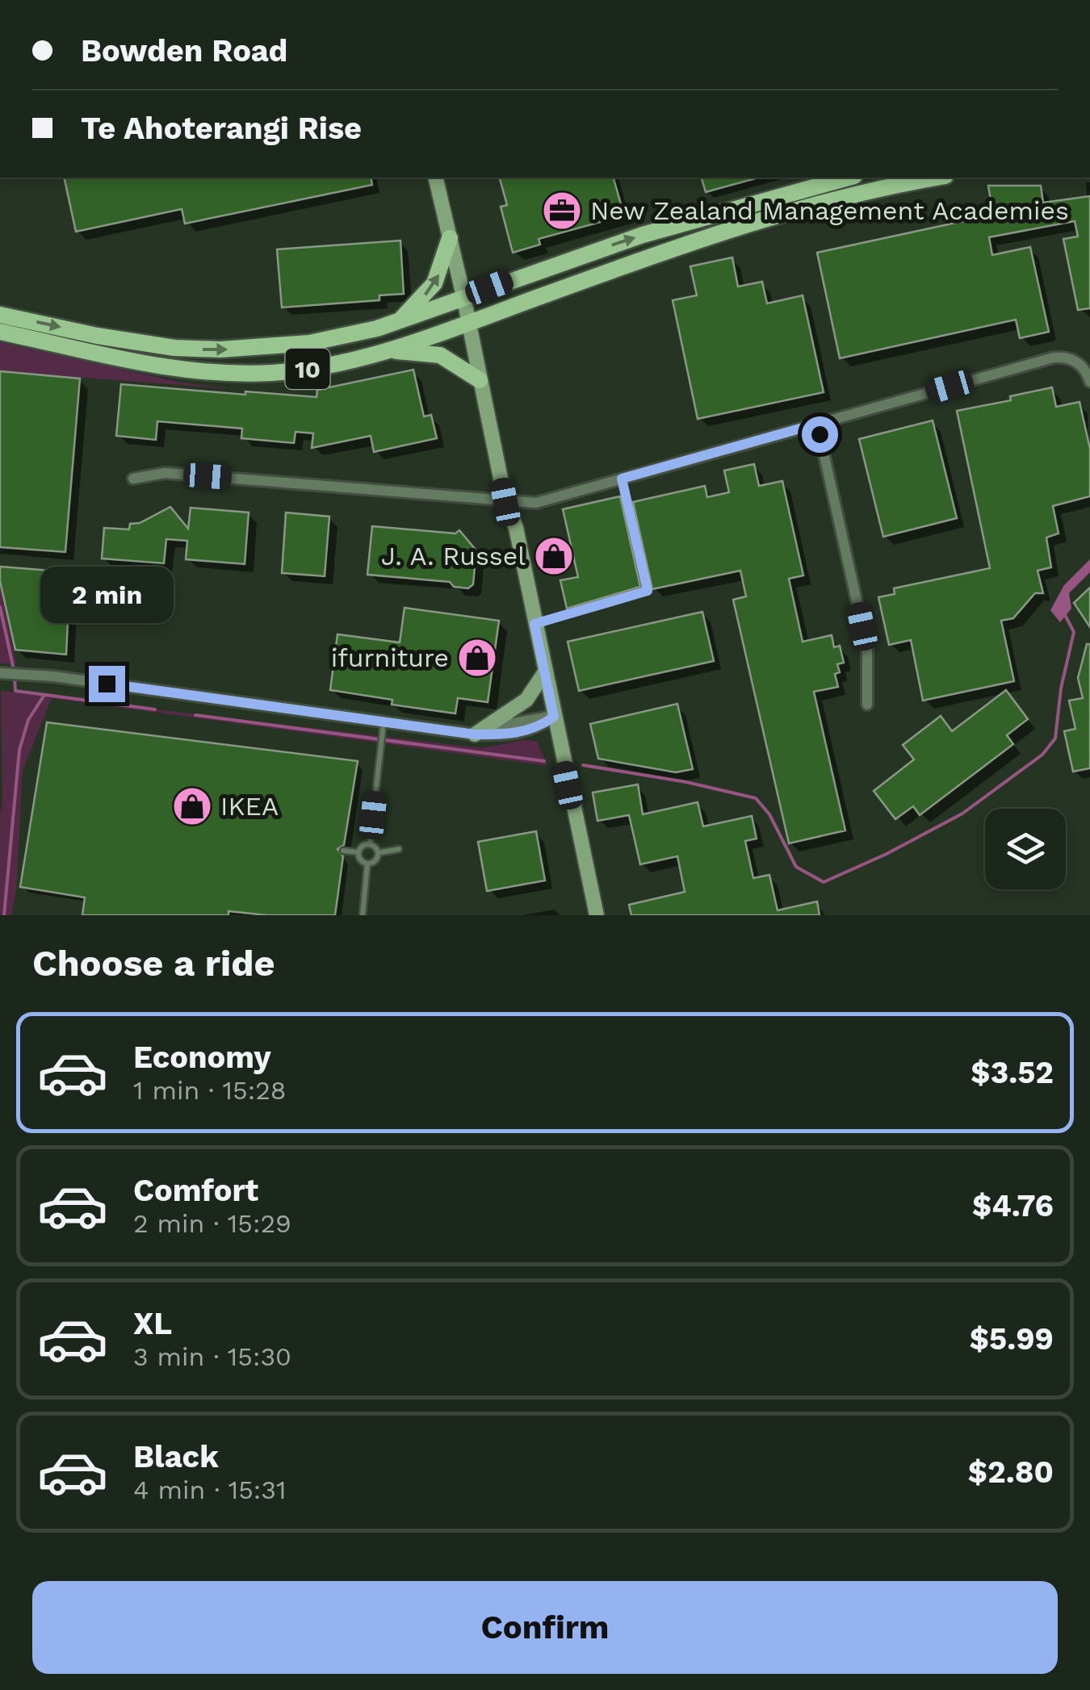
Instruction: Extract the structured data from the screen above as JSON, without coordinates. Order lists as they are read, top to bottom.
{
  "streets": {
    "main road": ["10"]
  },
  "places": {
    "office": ["New Zealand Management Academies"],
    "shop": ["J. A. Russel", "ifurniture", "IKEA"]
  },
  "page": {
    "banner": ["Bowden Road", "Te Ahoterangi Rise"],
    "bubble": "2 min",
    "heading": "Choose a ride",
    "list": [
      {
        "name": "Economy",
        "note": "1 min · 15:28",
        "value": "$3.52"
      },
      {
        "name": "Comfort",
        "note": "2 min · 15:29",
        "value": "$4.76"
      },
      {
        "name": "XL",
        "note": "3 min · 15:30",
        "value": "$5.99"
      },
      {
        "name": "Black",
        "note": "4 min · 15:31",
        "value": "$2.80"
      }
    ],
    "buttons": "Confirm"
  }
}
